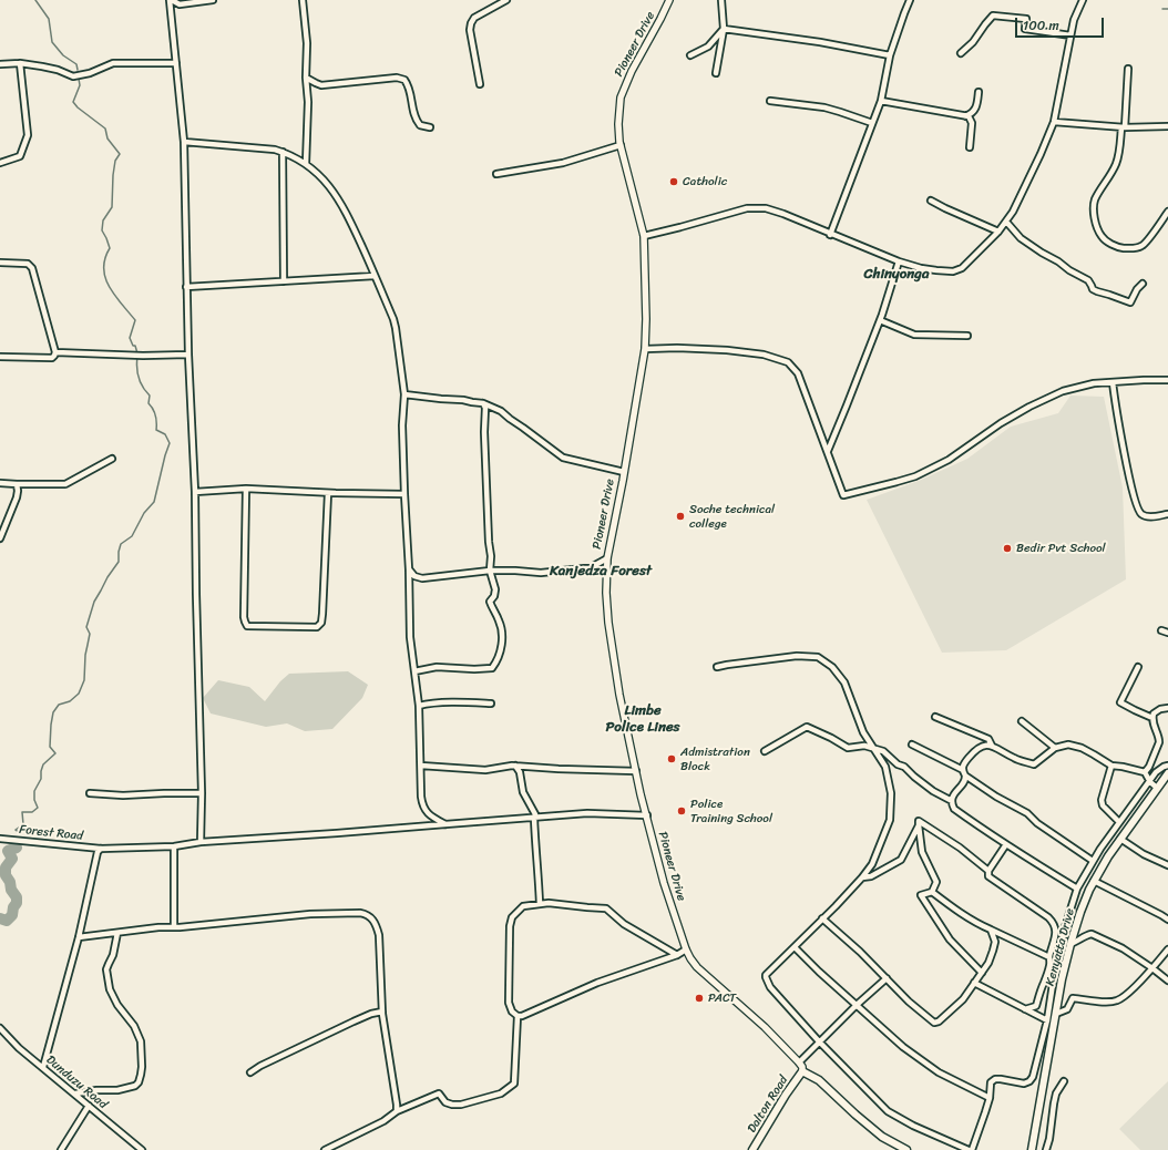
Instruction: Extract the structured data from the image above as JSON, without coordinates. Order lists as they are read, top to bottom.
{
  "streets": {
    "main road": ["Kenyatta Drive", "Dalton Road"],
    "street": ["Pioneer Drive", "Forest Road", "Dunduzu Road"]
  },
  "crossings": [
    ["Pioneer Drive", "Forest Road"],
    ["Pioneer Drive", "Dalton Road"]
  ],
  "districts": ["Chinyonga", "Kanjedza Forest", "Limbe Police Lines"],
  "places": [
    "Catholic",
    "Soche technical college",
    "Bedir Pvt School",
    "Admistration Block",
    "Police Training School",
    "PACT"
  ],
  "scale_bar": "100 m"
}
